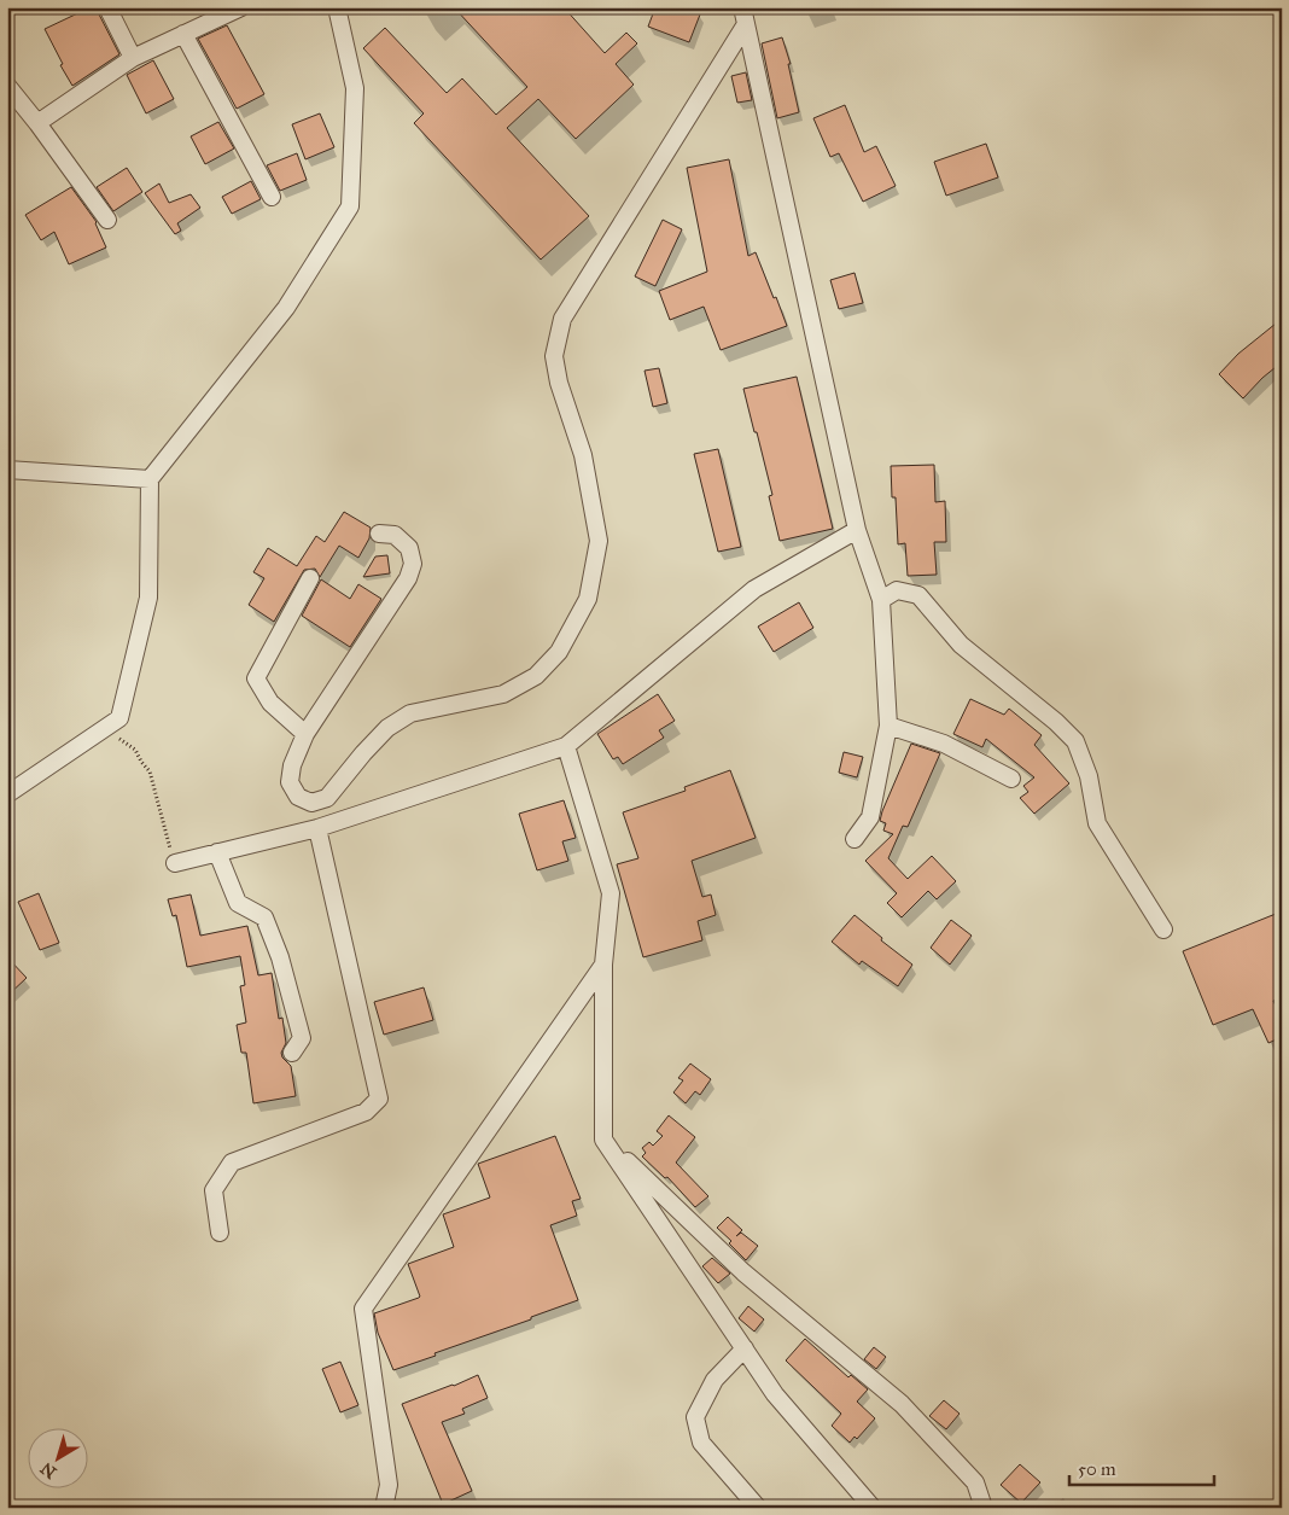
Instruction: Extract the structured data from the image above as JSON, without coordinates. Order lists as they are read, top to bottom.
{
  "scale_bar": "50 m",
  "north": "bottom left"
}
